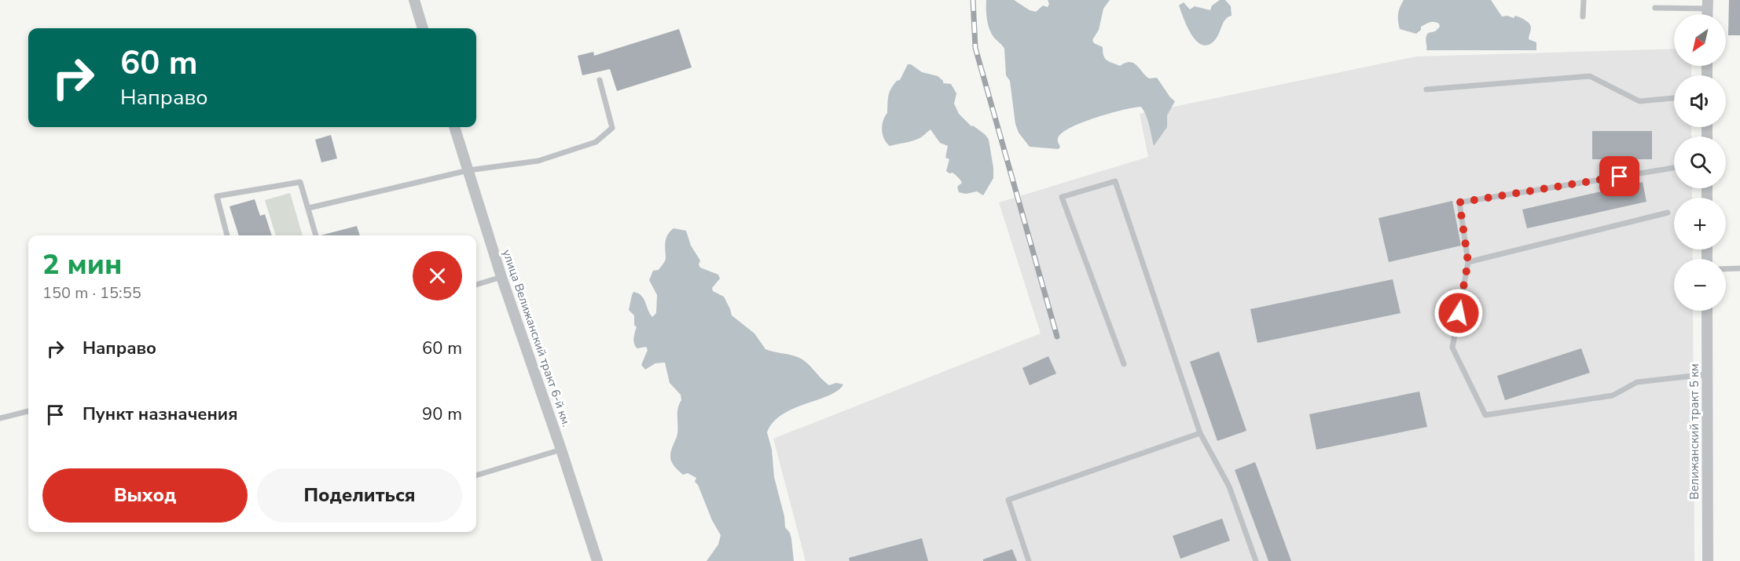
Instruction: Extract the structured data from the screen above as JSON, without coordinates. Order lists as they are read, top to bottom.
{
  "streets": {
    "street": ["улица Велижанский тракт 6-й км.", "Велижанский тракт 5 км"]
  },
  "north": "bottom left",
  "page": {
    "map_buttons": ["+", "−"],
    "turn": ["60 m", "Направо"],
    "heading": ["2 мин", "150 m · 15:55"],
    "list": [
      {
        "name": "Направо",
        "value": "60 m"
      },
      {
        "name": "Пункт назначения",
        "value": "90 m"
      }
    ],
    "buttons": ["Выход", "Поделиться"]
  }
}
